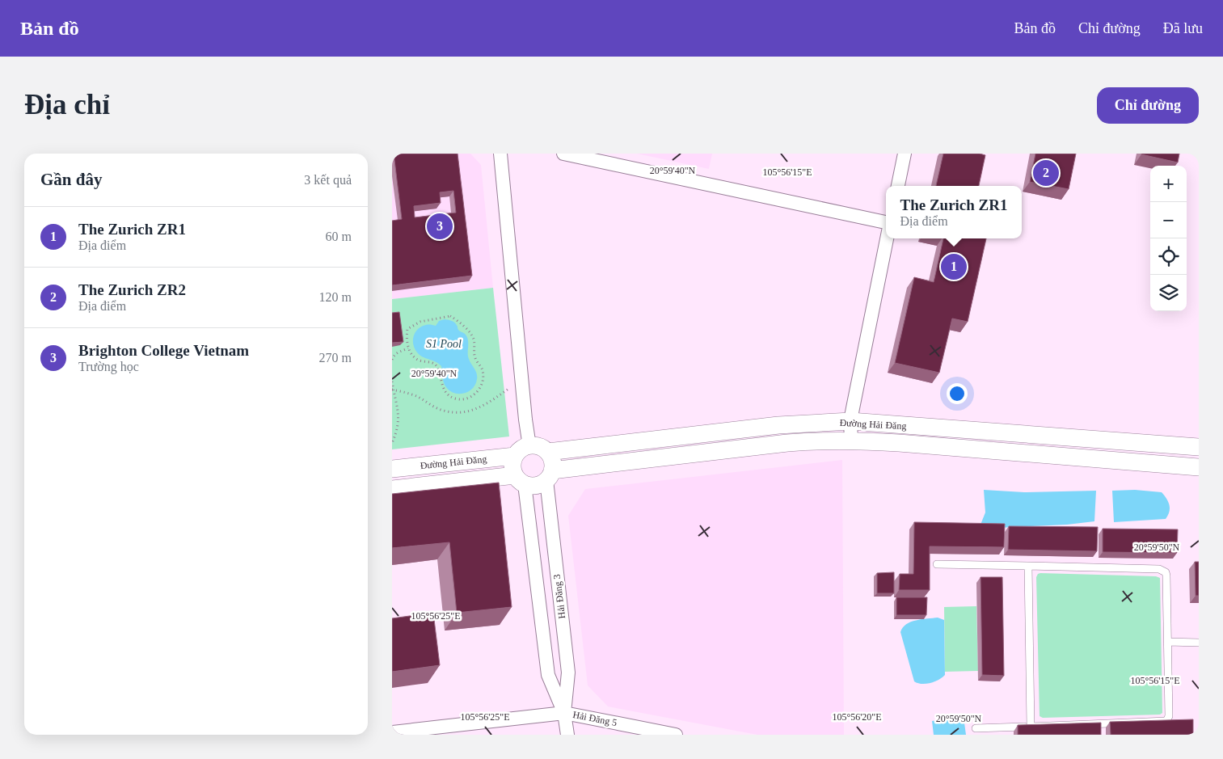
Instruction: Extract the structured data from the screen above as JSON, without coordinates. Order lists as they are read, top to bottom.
{
  "streets": {
    "street": ["Đường Hải Đăng", "Hải Đăng 3", "Hải Đăng 5"]
  },
  "crossings": [
    ["Đường Hải Đăng", "Hải Đăng 3"],
    ["Hải Đăng 3", "Hải Đăng 5"]
  ],
  "water": ["S1 Pool"],
  "page": {
    "header": "Bản đồ",
    "nav": ["Bản đồ", "Chỉ đường", "Đã lưu"],
    "buttons": "Chỉ đường",
    "title": "Địa chỉ",
    "heading": ["Gần đây", "3 kết quả"],
    "pins": ["2", "3", "1"],
    "map_buttons": ["+", "−"],
    "popup": ["The Zurich ZR1", "Địa điểm"],
    "list": [
      {
        "mark": "1",
        "name": "The Zurich ZR1",
        "note": "Địa điểm",
        "value": "60 m"
      },
      {
        "mark": "2",
        "name": "The Zurich ZR2",
        "note": "Địa điểm",
        "value": "120 m"
      },
      {
        "mark": "3",
        "name": "Brighton College Vietnam",
        "note": "Trường học",
        "value": "270 m"
      }
    ]
  },
  "coordinates": [
    "20°59'40\"N",
    "105°56'15\"E",
    "20°59'50\"N",
    "105°56'25\"E",
    "105°56'20\"E"
  ]
}
